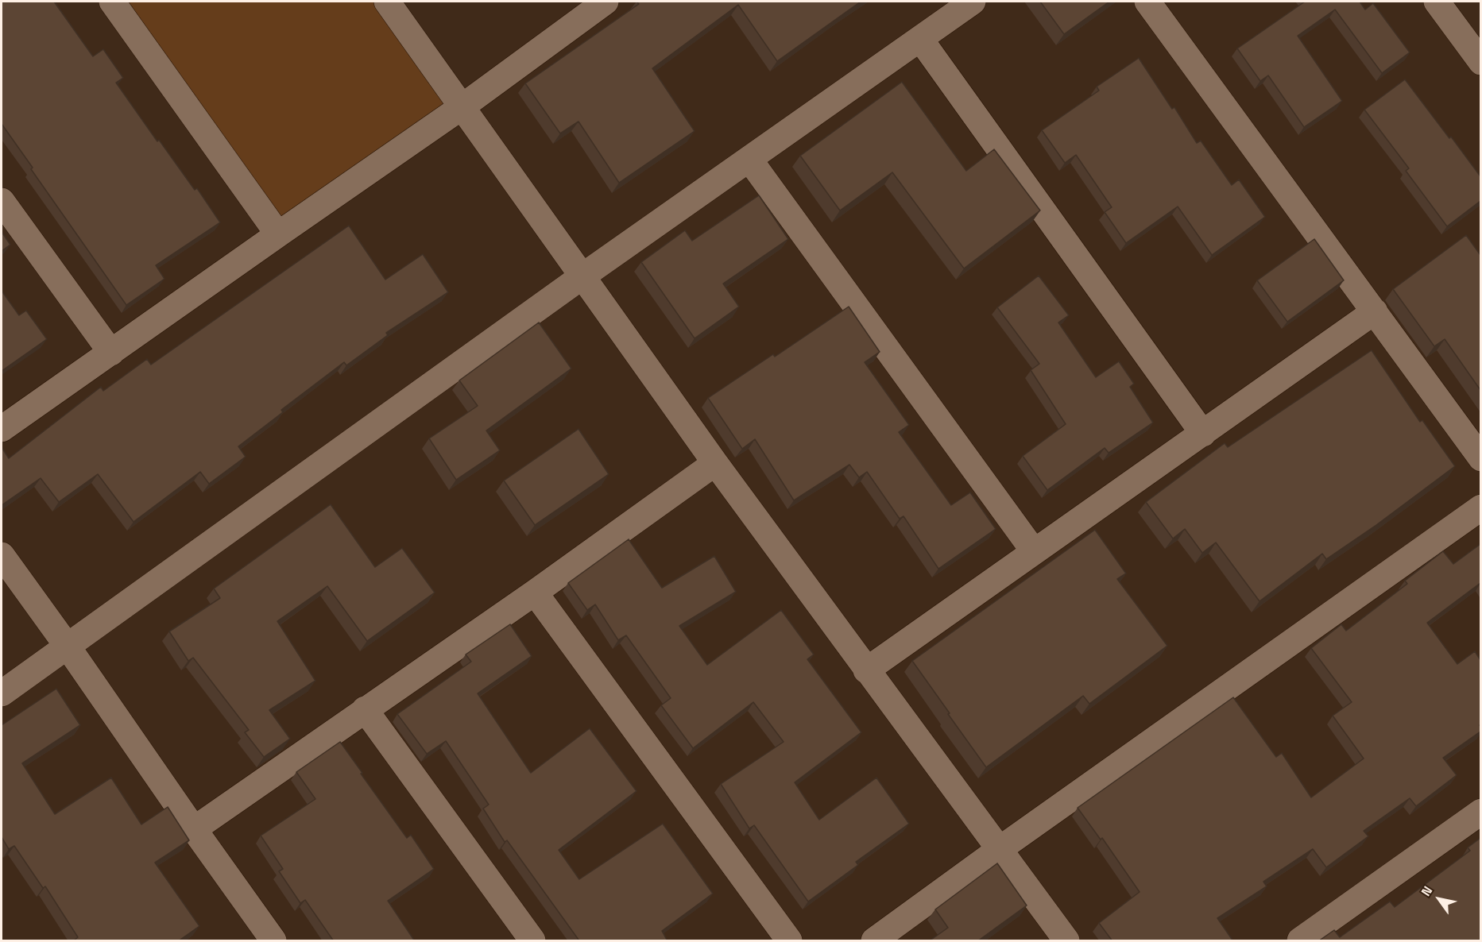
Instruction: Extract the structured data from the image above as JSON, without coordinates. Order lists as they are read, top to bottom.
{
  "north": "top left"
}
